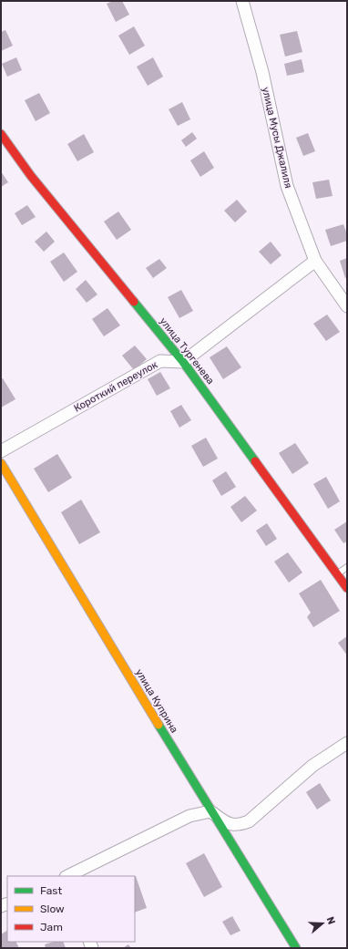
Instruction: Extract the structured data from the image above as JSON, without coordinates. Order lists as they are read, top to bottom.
{
  "streets": {
    "street": [
      "улица Мусы Джалиля",
      "улица Тургенева",
      "Короткий переулок",
      "улица Куприна"
    ]
  },
  "crossings": [
    ["улица Тургенева", "Короткий переулок"]
  ],
  "legend": ["Fast", "Slow", "Jam"],
  "north": "right"
}
